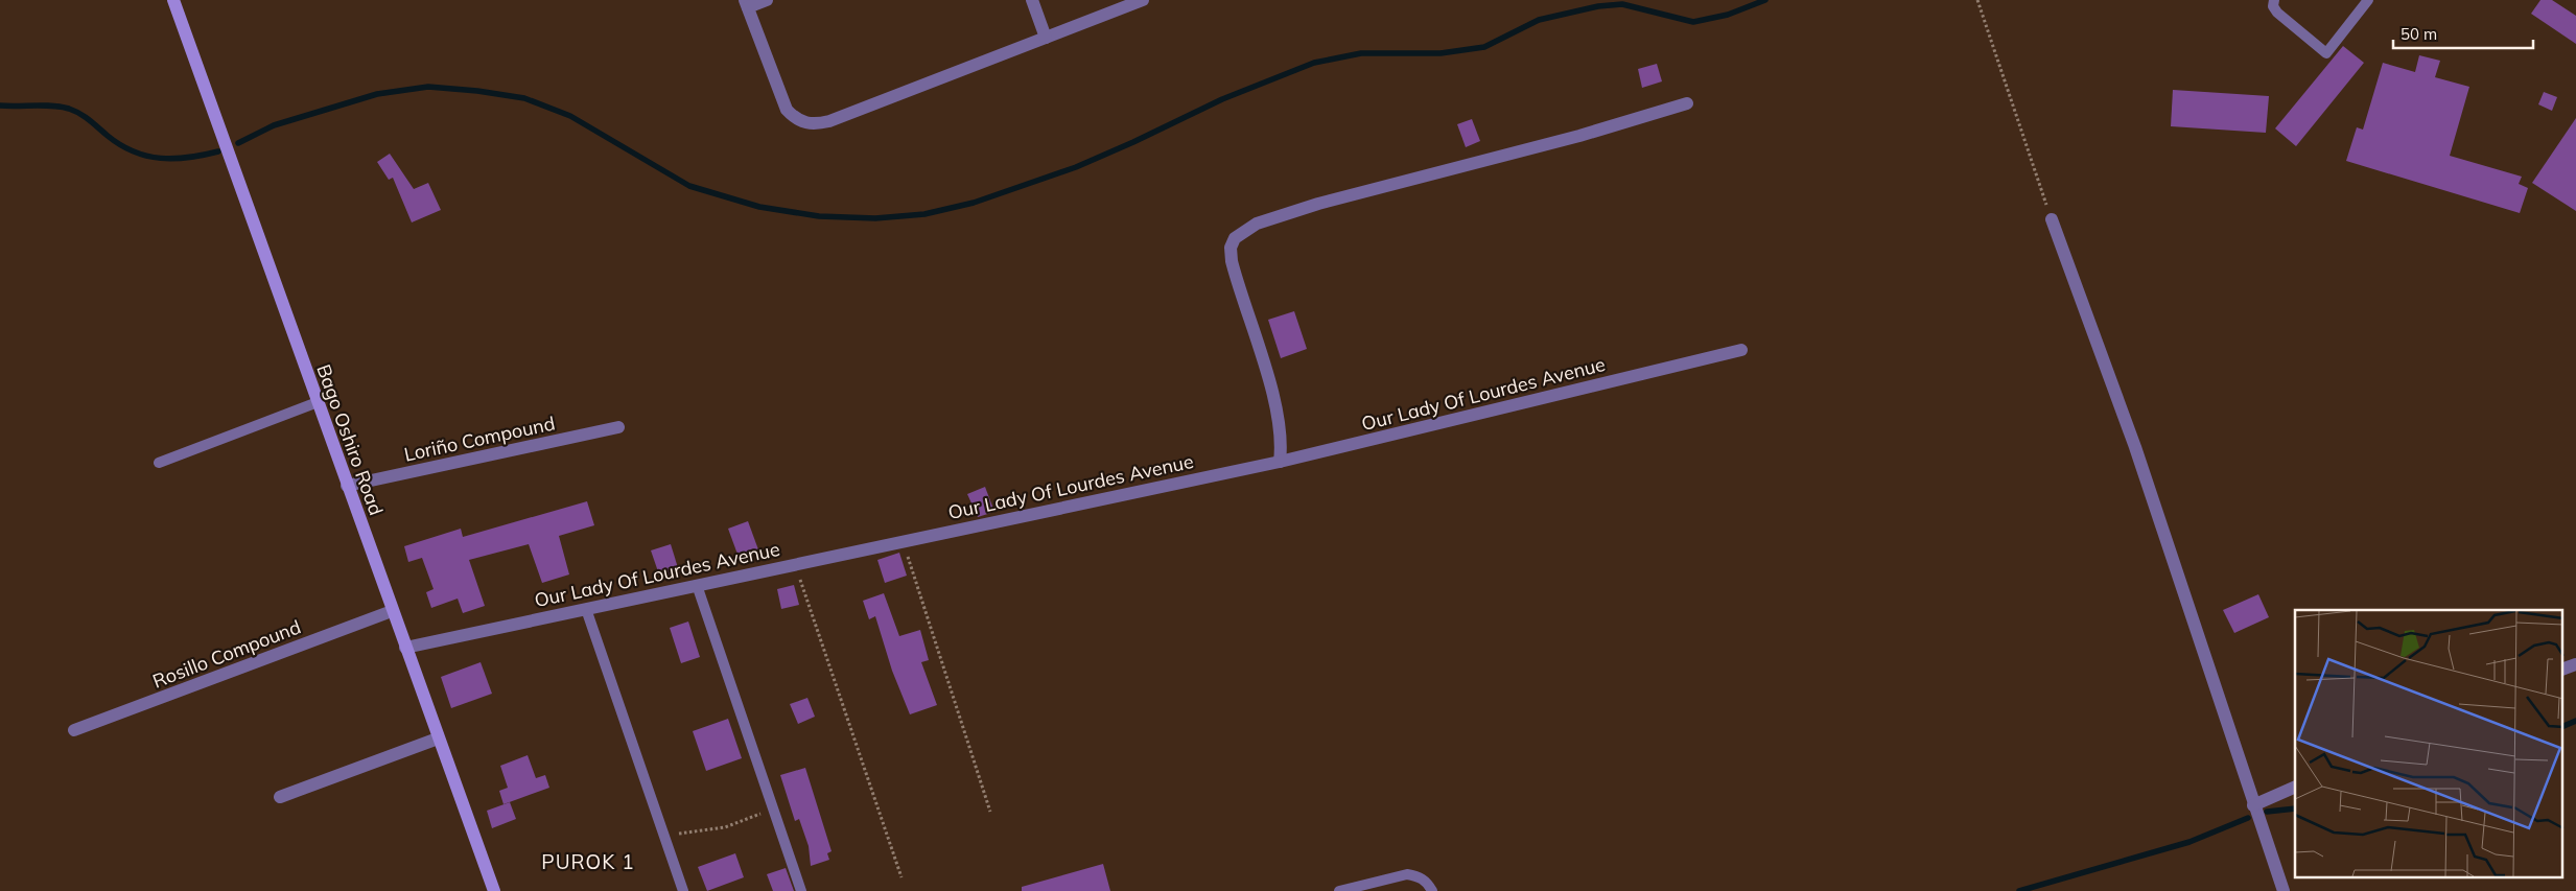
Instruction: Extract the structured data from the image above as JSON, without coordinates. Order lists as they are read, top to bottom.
{
  "streets": {
    "street": [
      "Our Lady Of Lourdes Avenue",
      "Loriño Compound",
      "Bago Oshiro Road",
      "Rosillo Compound"
    ]
  },
  "crossings": [
    ["Our Lady Of Lourdes Avenue", "Bago Oshiro Road"],
    ["Loriño Compound", "Bago Oshiro Road"],
    ["Bago Oshiro Road", "Rosillo Compound"]
  ],
  "districts": ["PUROK 1"],
  "scale_bar": "50 m"
}
